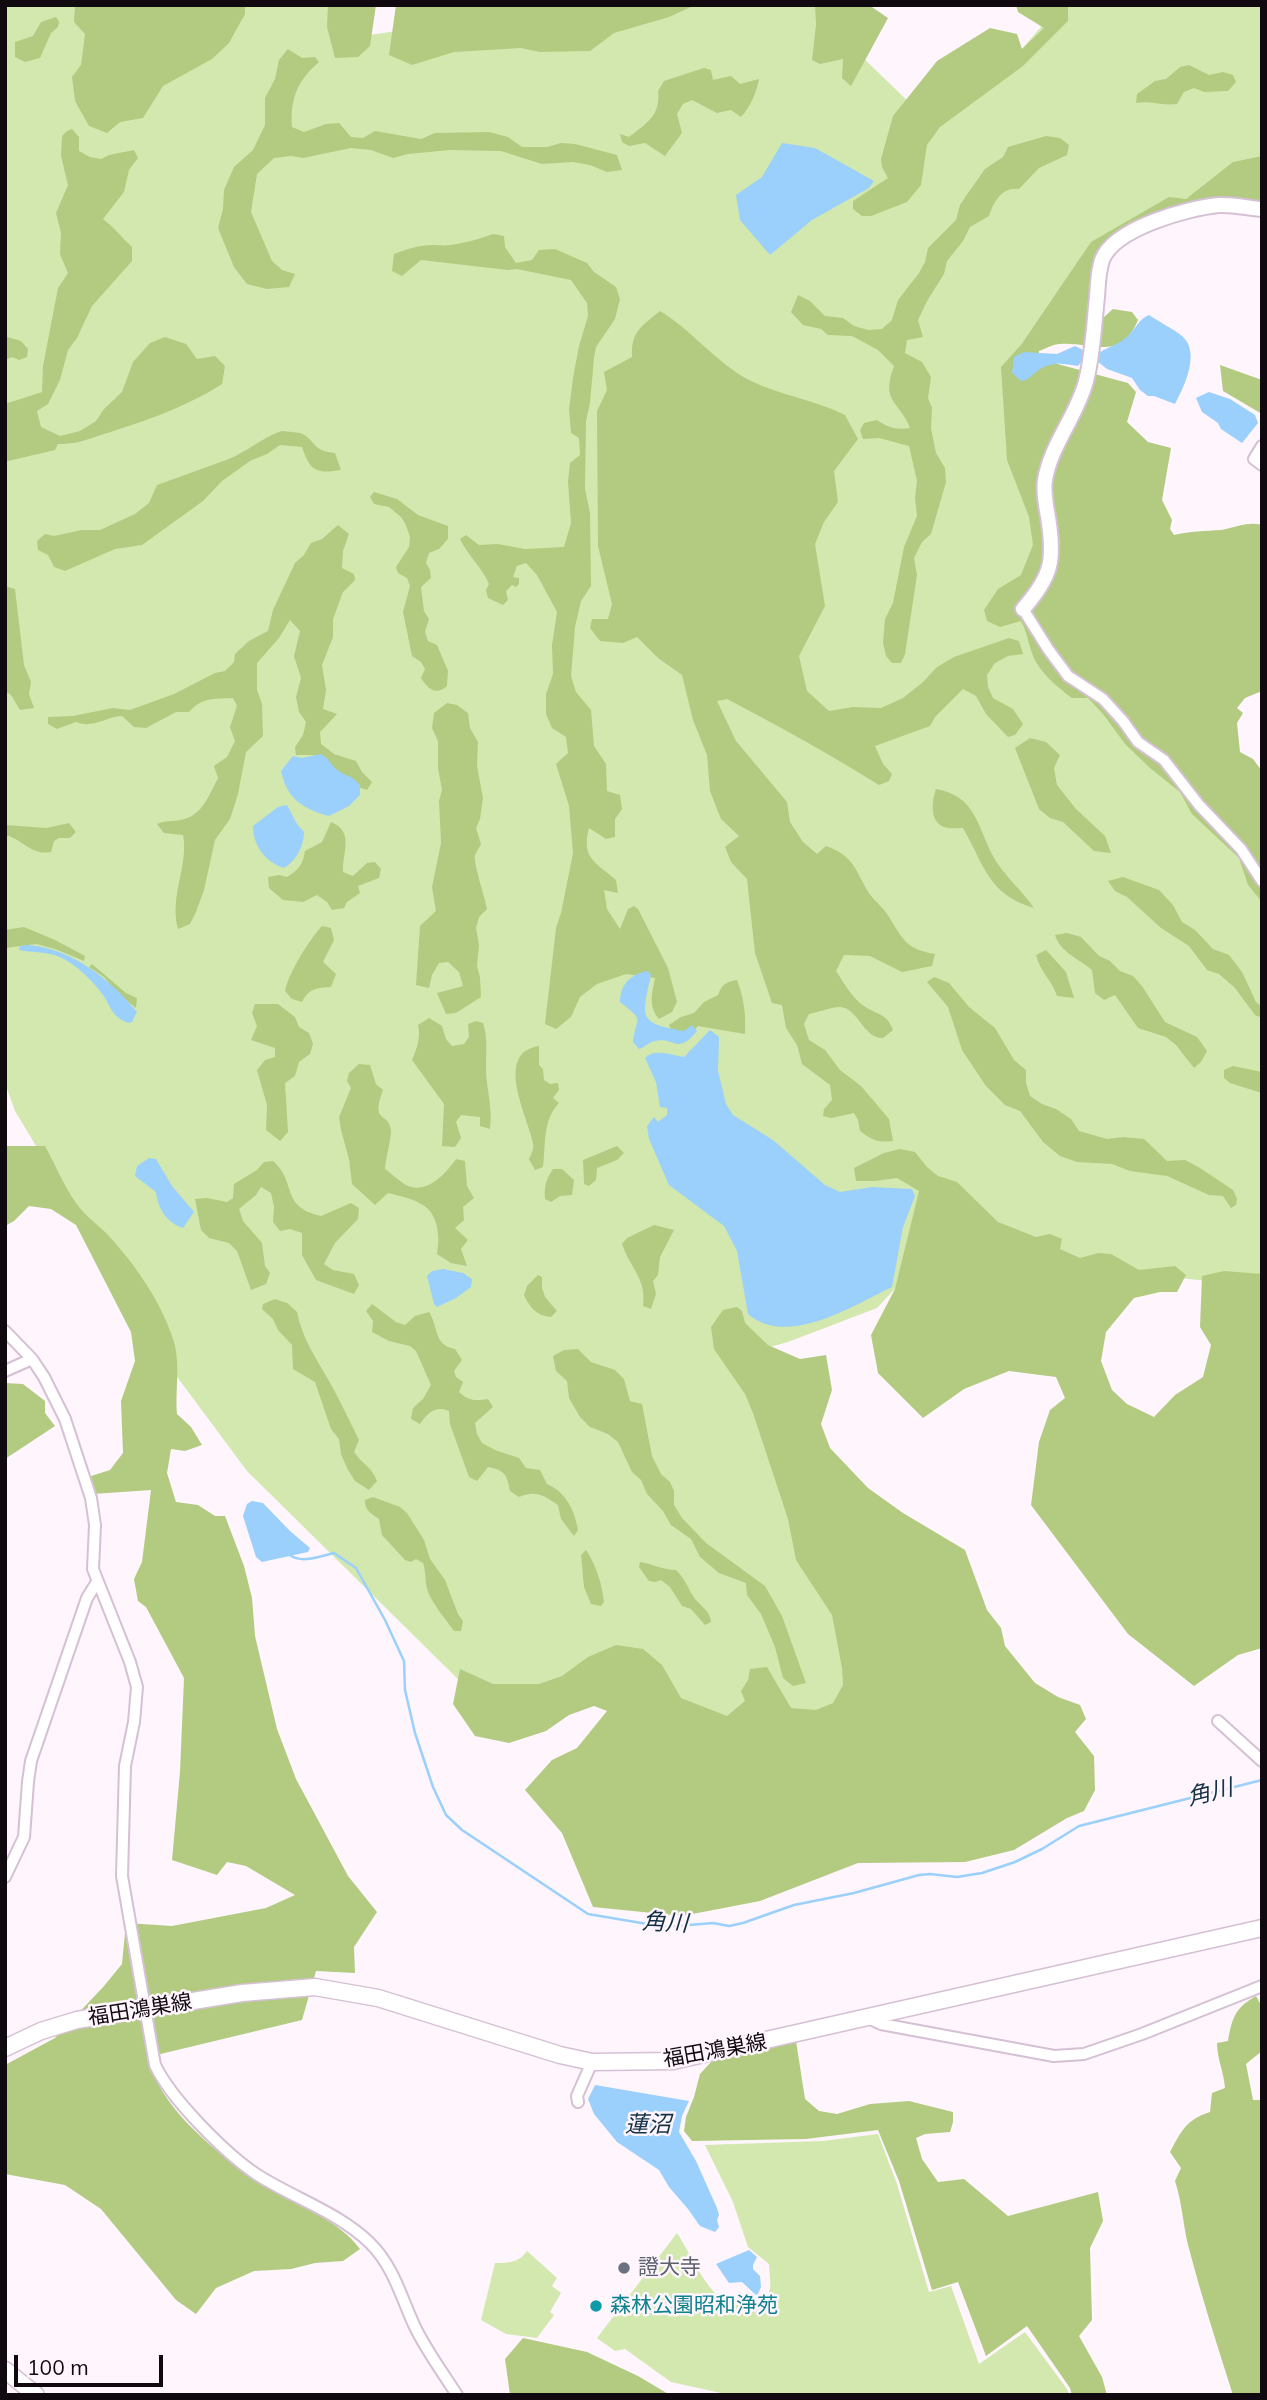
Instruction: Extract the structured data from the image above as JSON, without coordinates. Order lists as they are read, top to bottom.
{
  "streets": {
    "main road": ["福田鴻巣線"]
  },
  "water": ["角川", "蓮沼"],
  "places": ["證大寺", "森林公園昭和浄苑"],
  "scale_bar": "100 m"
}
